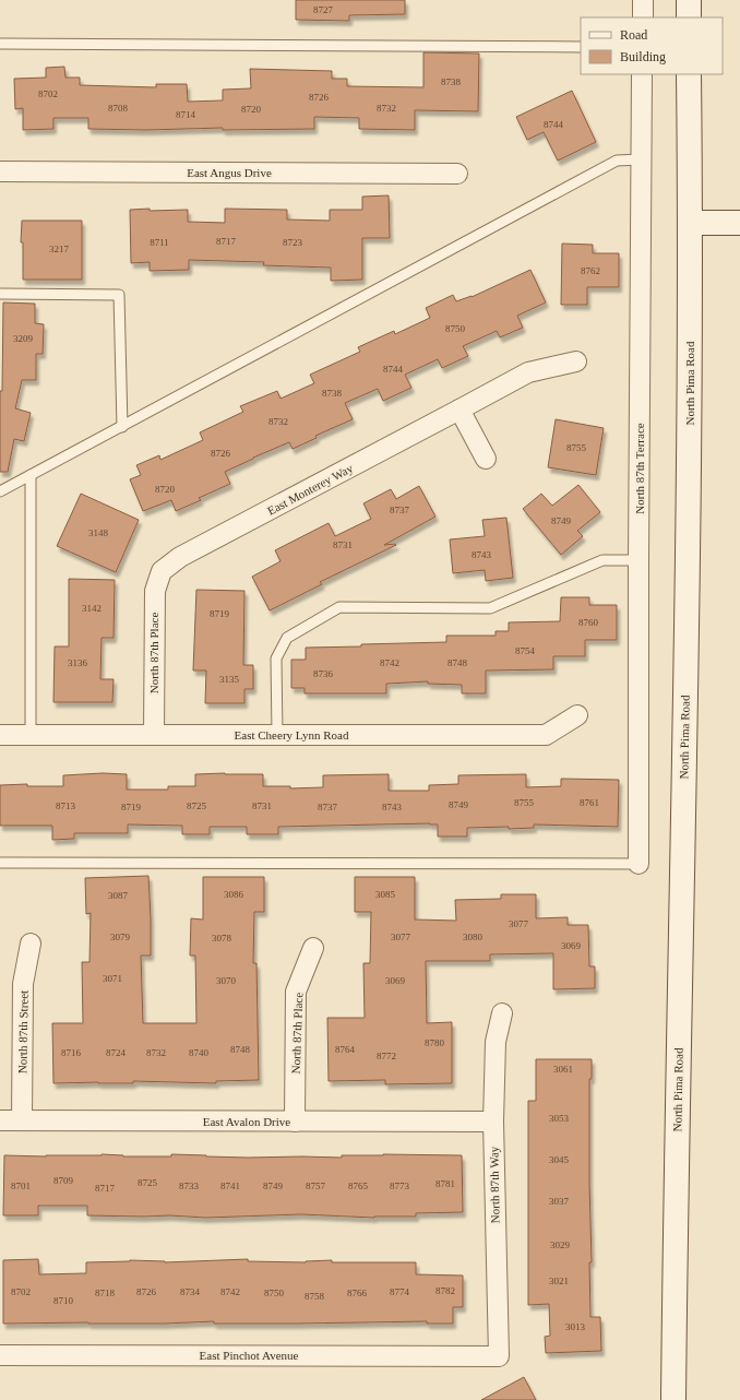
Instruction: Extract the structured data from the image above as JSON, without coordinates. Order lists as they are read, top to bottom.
{
  "streets": {
    "main road": ["North Pima Road"],
    "street": [
      "East Angus Drive",
      "North 87th Terrace",
      "East Monterey Way",
      "North 87th Place",
      "East Cheery Lynn Road",
      "North 87th Street",
      "East Avalon Drive",
      "North 87th Way",
      "East Pinchot Avenue"
    ]
  },
  "crossings": [
    ["East Monterey Way", "North 87th Place"],
    ["North 87th Place", "East Cheery Lynn Road"],
    ["North 87th Place", "East Avalon Drive"],
    ["North 87th Street", "East Avalon Drive"],
    ["East Avalon Drive", "North 87th Way"],
    ["North 87th Way", "East Pinchot Avenue"]
  ],
  "house_numbers": [
    "8727",
    "8738",
    "8702",
    "8726",
    "8708",
    "8732",
    "8720",
    "8714",
    "8744",
    "8717",
    "8711",
    "8723",
    "3217",
    "8762",
    "8750",
    "3209",
    "8744",
    "8738",
    "8732",
    "8755",
    "8726",
    "8720",
    "8737",
    "8749",
    "3148",
    "8731",
    "8743",
    "3142",
    "8719",
    "8760",
    "8754",
    "3136",
    "8742",
    "8748",
    "8736",
    "3135",
    "8755",
    "8761",
    "8749",
    "8713",
    "8725",
    "8731",
    "8719",
    "8737",
    "8743",
    "3086",
    "3085",
    "3087",
    "3077",
    "3079",
    "3077",
    "3080",
    "3078",
    "3069",
    "3071",
    "3070",
    "3069",
    "8780",
    "8748",
    "8764",
    "8716",
    "8724",
    "8732",
    "8740",
    "8772",
    "3061",
    "3053",
    "3045",
    "8709",
    "8725",
    "8781",
    "8701",
    "8733",
    "8741",
    "8749",
    "8757",
    "8765",
    "8773",
    "8717",
    "3037",
    "3029",
    "3021",
    "8782",
    "8702",
    "8726",
    "8734",
    "8742",
    "8774",
    "8718",
    "8750",
    "8766",
    "8758",
    "8710",
    "3013"
  ],
  "legend": ["Road", "Building"]
}
